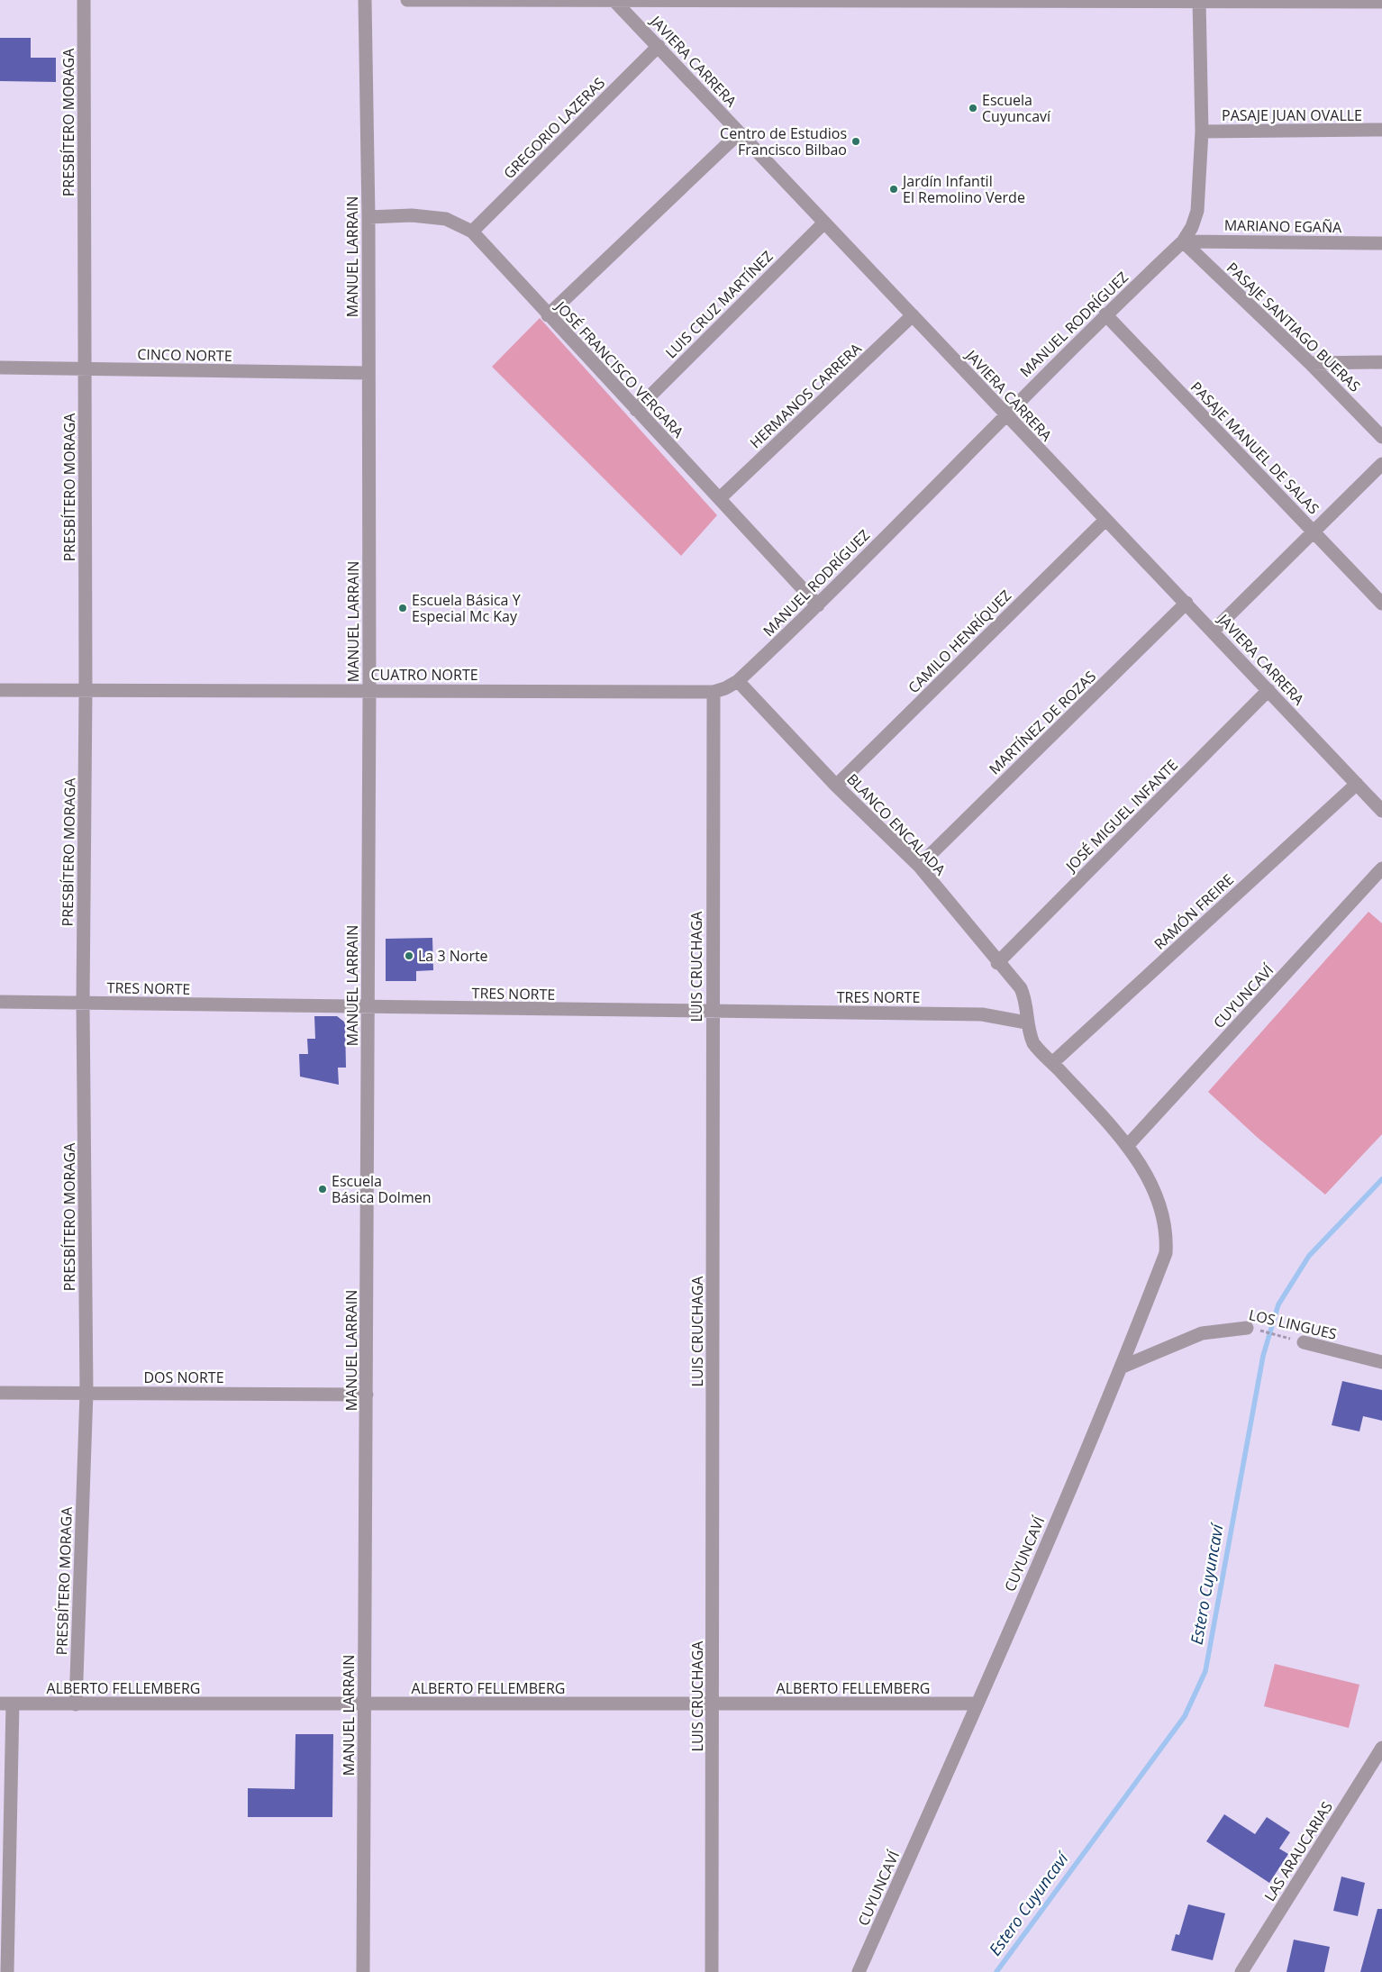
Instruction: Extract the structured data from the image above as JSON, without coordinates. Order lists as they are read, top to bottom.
{
  "streets": {
    "street": [
      "JAVIERA CARRERA",
      "PASAJE JUAN OVALLE",
      "PRESBÍTERO MORAGA",
      "GREGORIO LAZERAS",
      "MARIANO EGAÑA",
      "MANUEL LARRAIN",
      "LUIS CRUZ MARTÍNEZ",
      "MANUEL RODRÍGUEZ",
      "PASAJE SANTIAGO BUERAS",
      "CINCO NORTE",
      "JOSÉ FRANCISCO VERGARA",
      "HERMANOS CARRERA",
      "PASAJE MANUEL DE SALAS",
      "CAMILO HENRÍQUEZ",
      "CUATRO NORTE",
      "MARTÍNEZ DE ROZAS",
      "JOSÉ MIGUEL INFANTE",
      "BLANCO ENCALADA",
      "RAMÓN FREIRE",
      "LUIS CRUCHAGA",
      "TRES NORTE",
      "CUYUNCAVÍ",
      "LOS LINGUES",
      "DOS NORTE",
      "ALBERTO FELLEMBERG",
      "LAS ARAUCARIAS"
    ]
  },
  "crossings": [
    ["JAVIERA CARRERA", "GREGORIO LAZERAS"],
    ["JAVIERA CARRERA", "LUIS CRUZ MARTÍNEZ"],
    ["JAVIERA CARRERA", "MANUEL RODRÍGUEZ"],
    ["JAVIERA CARRERA", "HERMANOS CARRERA"],
    ["JAVIERA CARRERA", "CAMILO HENRÍQUEZ"],
    ["JAVIERA CARRERA", "MARTÍNEZ DE ROZAS"],
    ["JAVIERA CARRERA", "JOSÉ MIGUEL INFANTE"],
    ["JAVIERA CARRERA", "RAMÓN FREIRE"],
    ["PASAJE JUAN OVALLE", "MANUEL RODRÍGUEZ"],
    ["PRESBÍTERO MORAGA", "CINCO NORTE"],
    ["PRESBÍTERO MORAGA", "CUATRO NORTE"],
    ["PRESBÍTERO MORAGA", "TRES NORTE"],
    ["PRESBÍTERO MORAGA", "DOS NORTE"],
    ["PRESBÍTERO MORAGA", "ALBERTO FELLEMBERG"],
    ["GREGORIO LAZERAS", "JOSÉ FRANCISCO VERGARA"],
    ["MARIANO EGAÑA", "MANUEL RODRÍGUEZ"],
    ["MARIANO EGAÑA", "PASAJE SANTIAGO BUERAS"],
    ["MANUEL LARRAIN", "CINCO NORTE"],
    ["MANUEL LARRAIN", "JOSÉ FRANCISCO VERGARA"],
    ["MANUEL LARRAIN", "CUATRO NORTE"],
    ["MANUEL LARRAIN", "TRES NORTE"],
    ["MANUEL LARRAIN", "DOS NORTE"],
    ["MANUEL LARRAIN", "ALBERTO FELLEMBERG"],
    ["LUIS CRUZ MARTÍNEZ", "JOSÉ FRANCISCO VERGARA"],
    ["MANUEL RODRÍGUEZ", "PASAJE SANTIAGO BUERAS"],
    ["MANUEL RODRÍGUEZ", "JOSÉ FRANCISCO VERGARA"],
    ["MANUEL RODRÍGUEZ", "PASAJE MANUEL DE SALAS"],
    ["MANUEL RODRÍGUEZ", "CUATRO NORTE"],
    ["MANUEL RODRÍGUEZ", "BLANCO ENCALADA"],
    ["MANUEL RODRÍGUEZ", "LUIS CRUCHAGA"],
    ["JOSÉ FRANCISCO VERGARA", "HERMANOS CARRERA"],
    ["CAMILO HENRÍQUEZ", "BLANCO ENCALADA"],
    ["CUATRO NORTE", "LUIS CRUCHAGA"],
    ["MARTÍNEZ DE ROZAS", "BLANCO ENCALADA"],
    ["JOSÉ MIGUEL INFANTE", "BLANCO ENCALADA"],
    ["BLANCO ENCALADA", "TRES NORTE"],
    ["BLANCO ENCALADA", "CUYUNCAVÍ"],
    ["RAMÓN FREIRE", "CUYUNCAVÍ"],
    ["LUIS CRUCHAGA", "TRES NORTE"],
    ["LUIS CRUCHAGA", "ALBERTO FELLEMBERG"],
    ["TRES NORTE", "CUYUNCAVÍ"],
    ["CUYUNCAVÍ", "LOS LINGUES"],
    ["CUYUNCAVÍ", "ALBERTO FELLEMBERG"]
  ],
  "water": ["Estero Cuyuncaví"],
  "places": [
    "Escuela Cuyuncaví",
    "Centro de Estudios Francisco Bilbao",
    "Jardín Infantil El Remolino Verde",
    "Escuela Básica Y Especial Mc Kay",
    "La 3 Norte",
    "Escuela Básica Dolmen"
  ]
}
